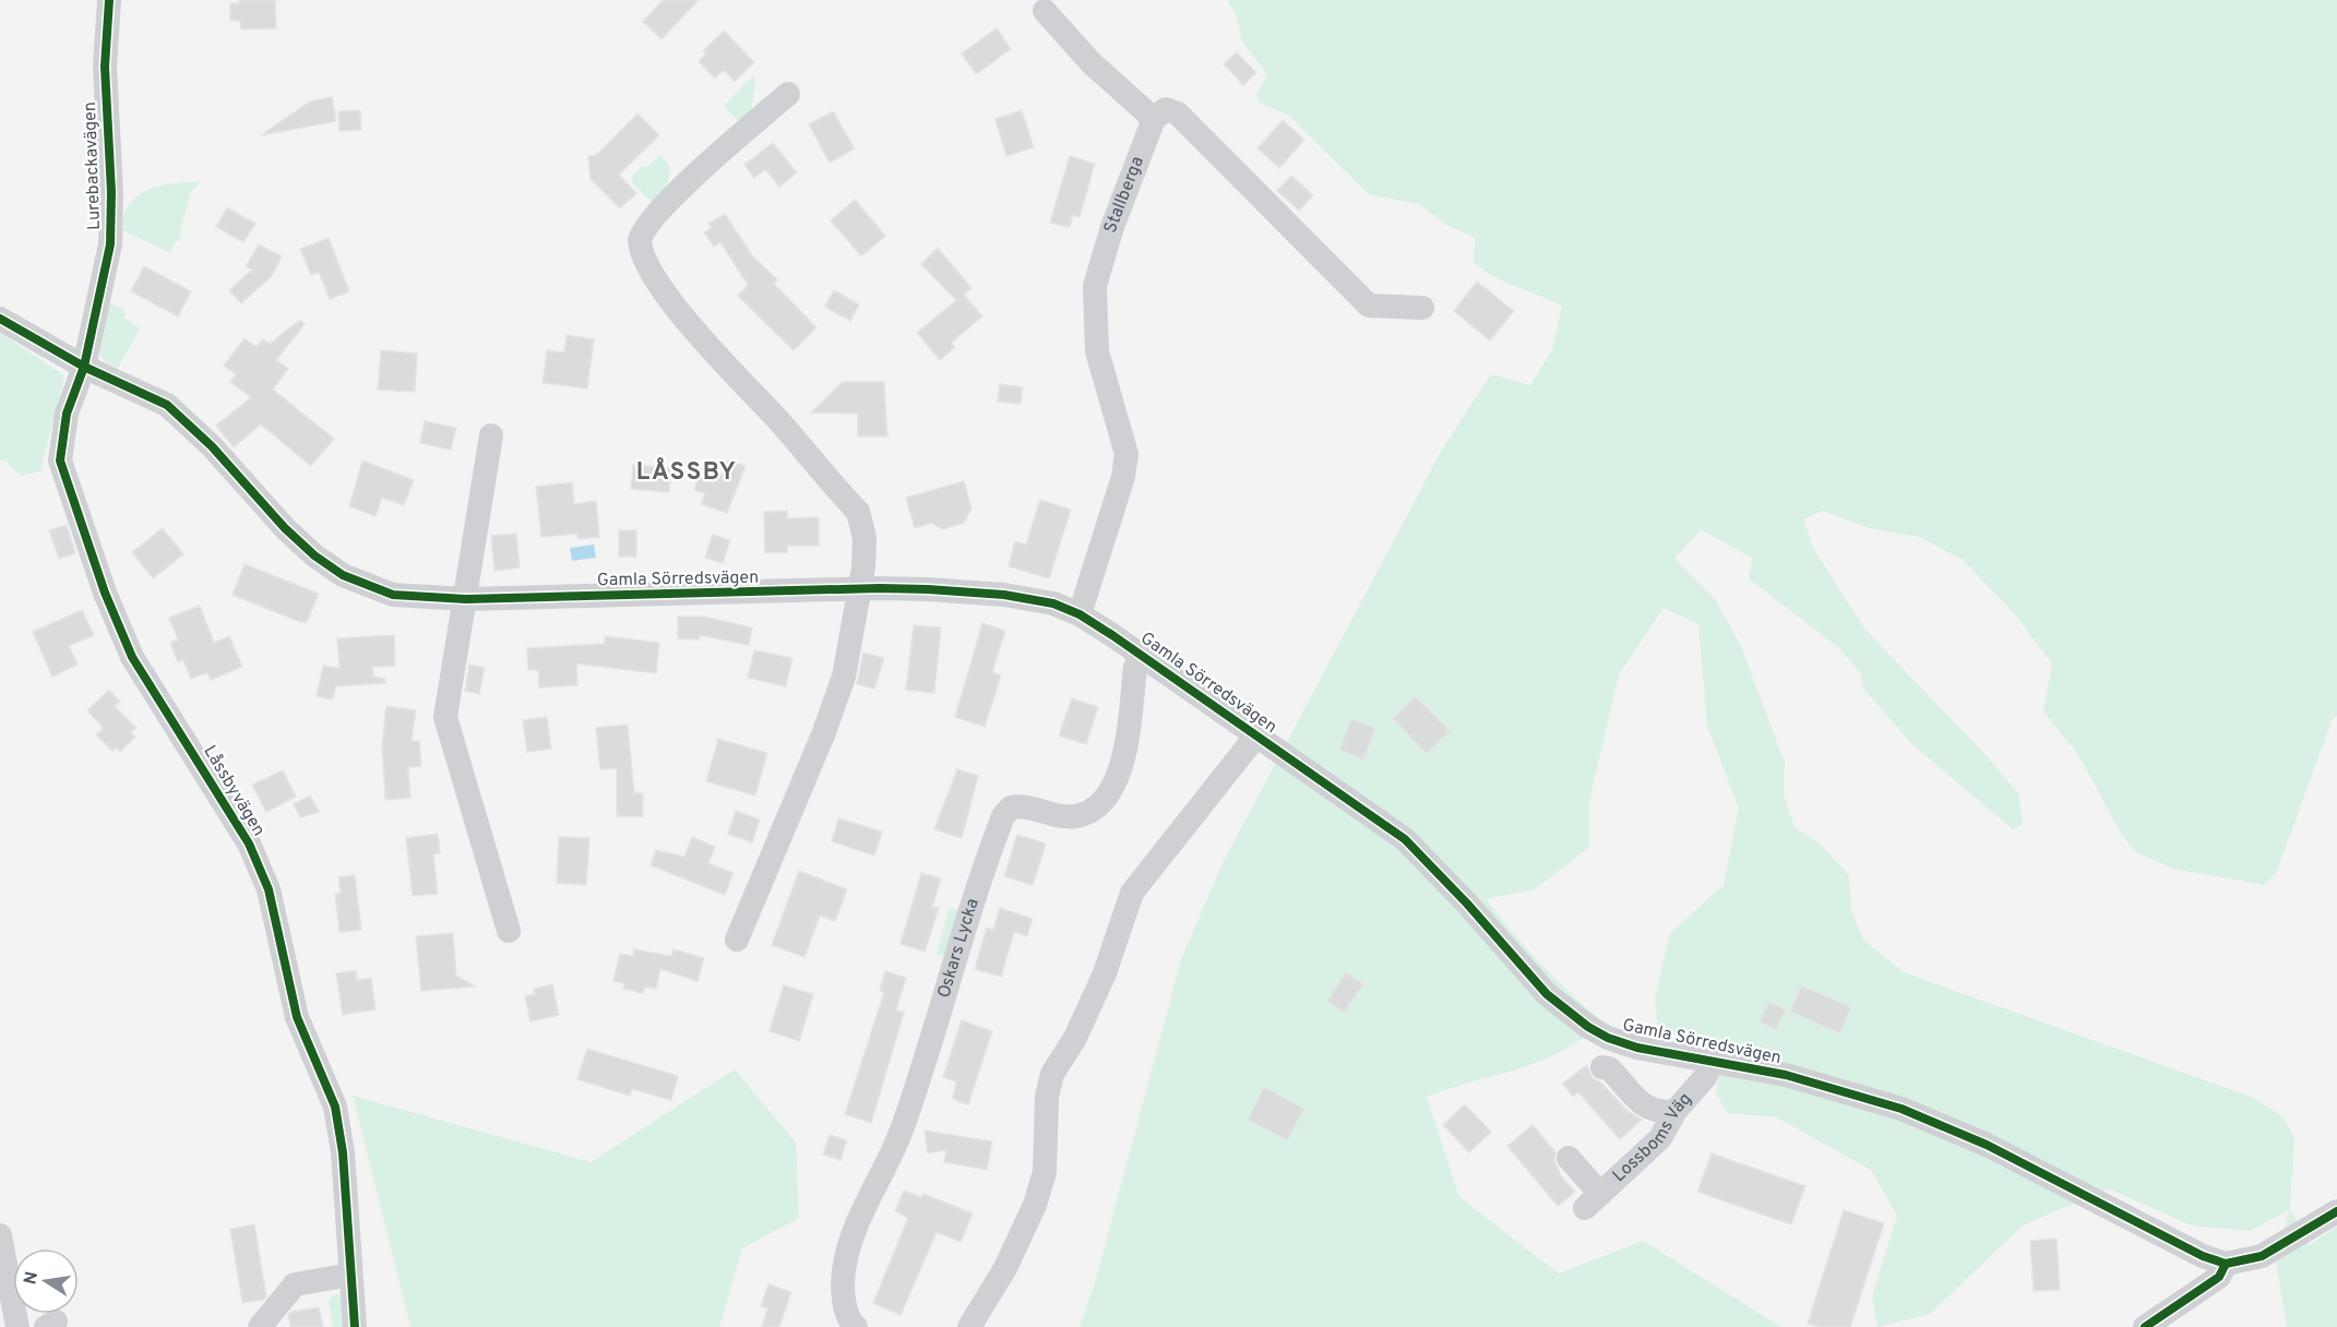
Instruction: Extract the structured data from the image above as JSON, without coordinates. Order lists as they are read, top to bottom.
{
  "streets": {
    "street": [
      "Lurebackavägen",
      "Stallberga",
      "Gamla Sörredsvägen",
      "Låssbyvägen",
      "Oskars Lycka",
      "Lossboms Väg"
    ]
  },
  "crossings": [
    ["Lurebackavägen", "Gamla Sörredsvägen"],
    ["Lurebackavägen", "Låssbyvägen"],
    ["Stallberga", "Gamla Sörredsvägen"],
    ["Gamla Sörredsvägen", "Låssbyvägen"],
    ["Gamla Sörredsvägen", "Oskars Lycka"],
    ["Gamla Sörredsvägen", "Lossboms Väg"]
  ],
  "districts": ["LÅSSBY"],
  "north": "left"
}
